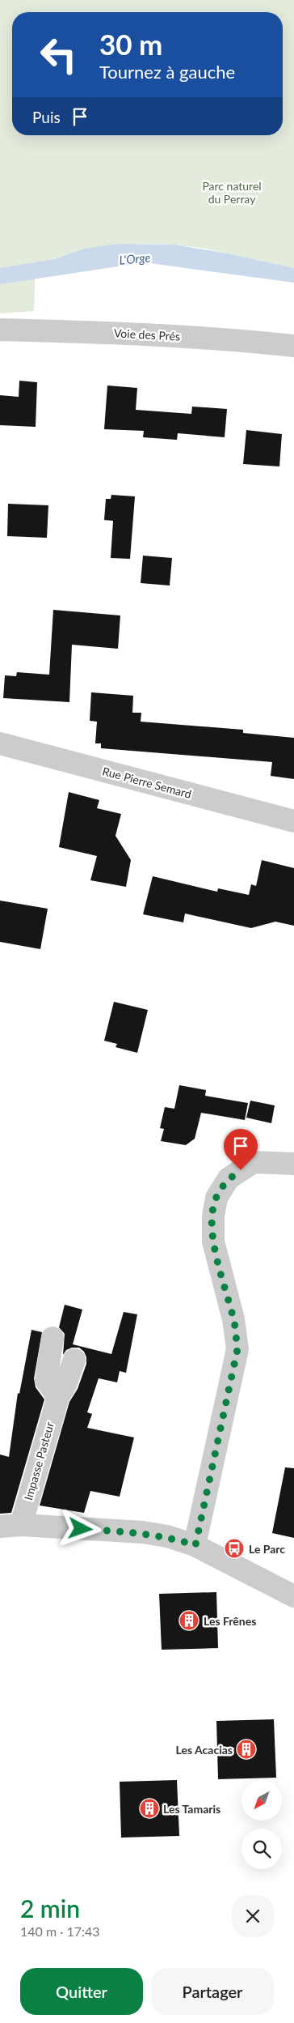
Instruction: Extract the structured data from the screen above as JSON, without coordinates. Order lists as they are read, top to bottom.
{
  "streets": {
    "street": ["Voie des Prés", "Rue Pierre Semard", "Impasse Pasteur"]
  },
  "water": ["L'Orge"],
  "parks": ["Parc naturel du Perray"],
  "places": {
    "bus stop": ["Le Parc"],
    "building": ["Les Frênes", "Les Acacias", "Les Tamaris"]
  },
  "north": "bottom left",
  "page": {
    "turn": ["30 m", "Tournez à gauche"],
    "then": "Puis",
    "heading": ["2 min", "140 m · 17:43"],
    "buttons": ["Quitter", "Partager"]
  }
}
